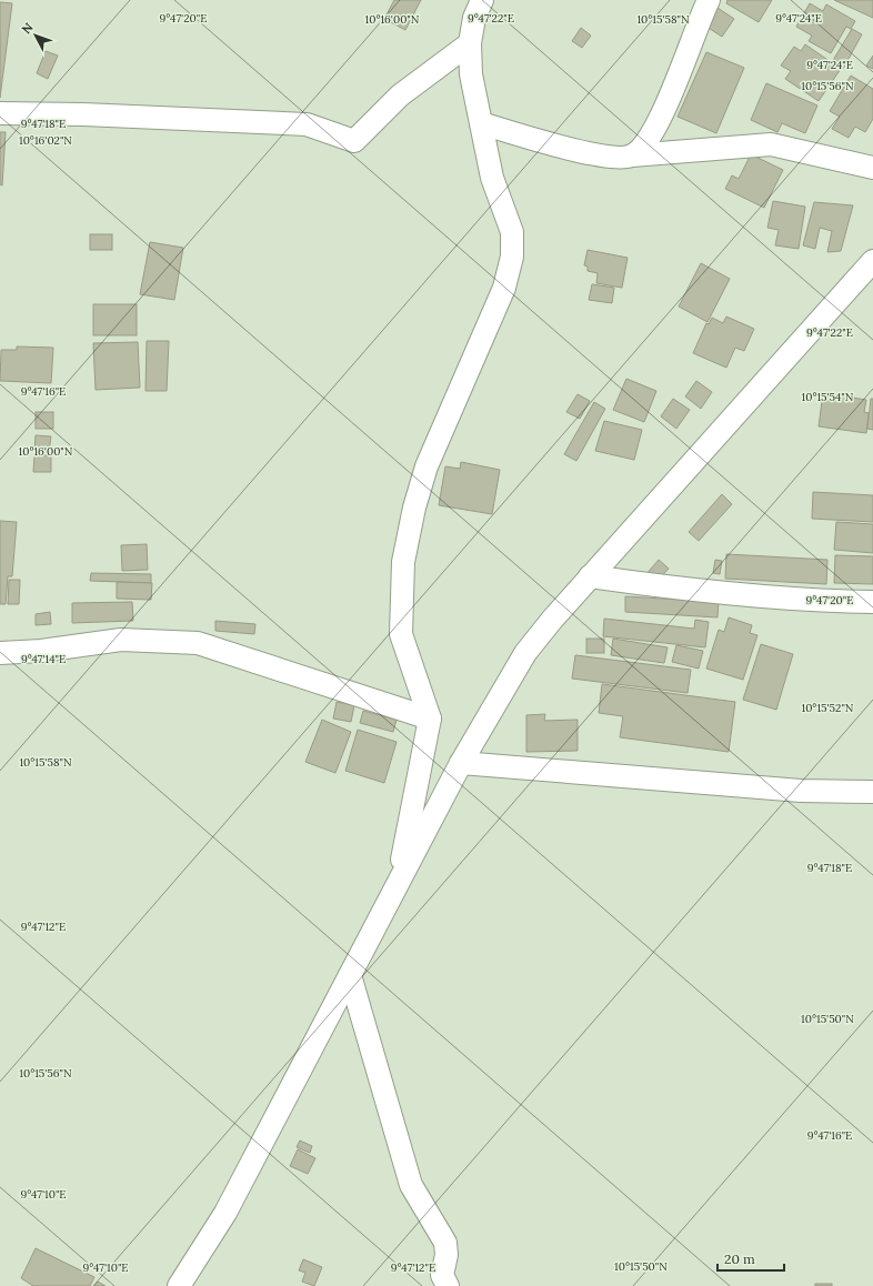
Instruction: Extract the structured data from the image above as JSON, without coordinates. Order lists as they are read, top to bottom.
{
  "scale_bar": "20 m",
  "north": "top left",
  "coordinates": [
    "9°47'20\"E",
    "9°47'22\"E",
    "9°47'24\"E",
    "10°16'00\"N",
    "10°15'58\"N",
    "10°15'56\"N",
    "9°47'18\"E",
    "10°16'02\"N",
    "9°47'16\"E",
    "10°15'54\"N",
    "9°47'14\"E",
    "10°15'52\"N",
    "9°47'12\"E",
    "10°15'50\"N",
    "9°47'10\"E"
  ]
}
